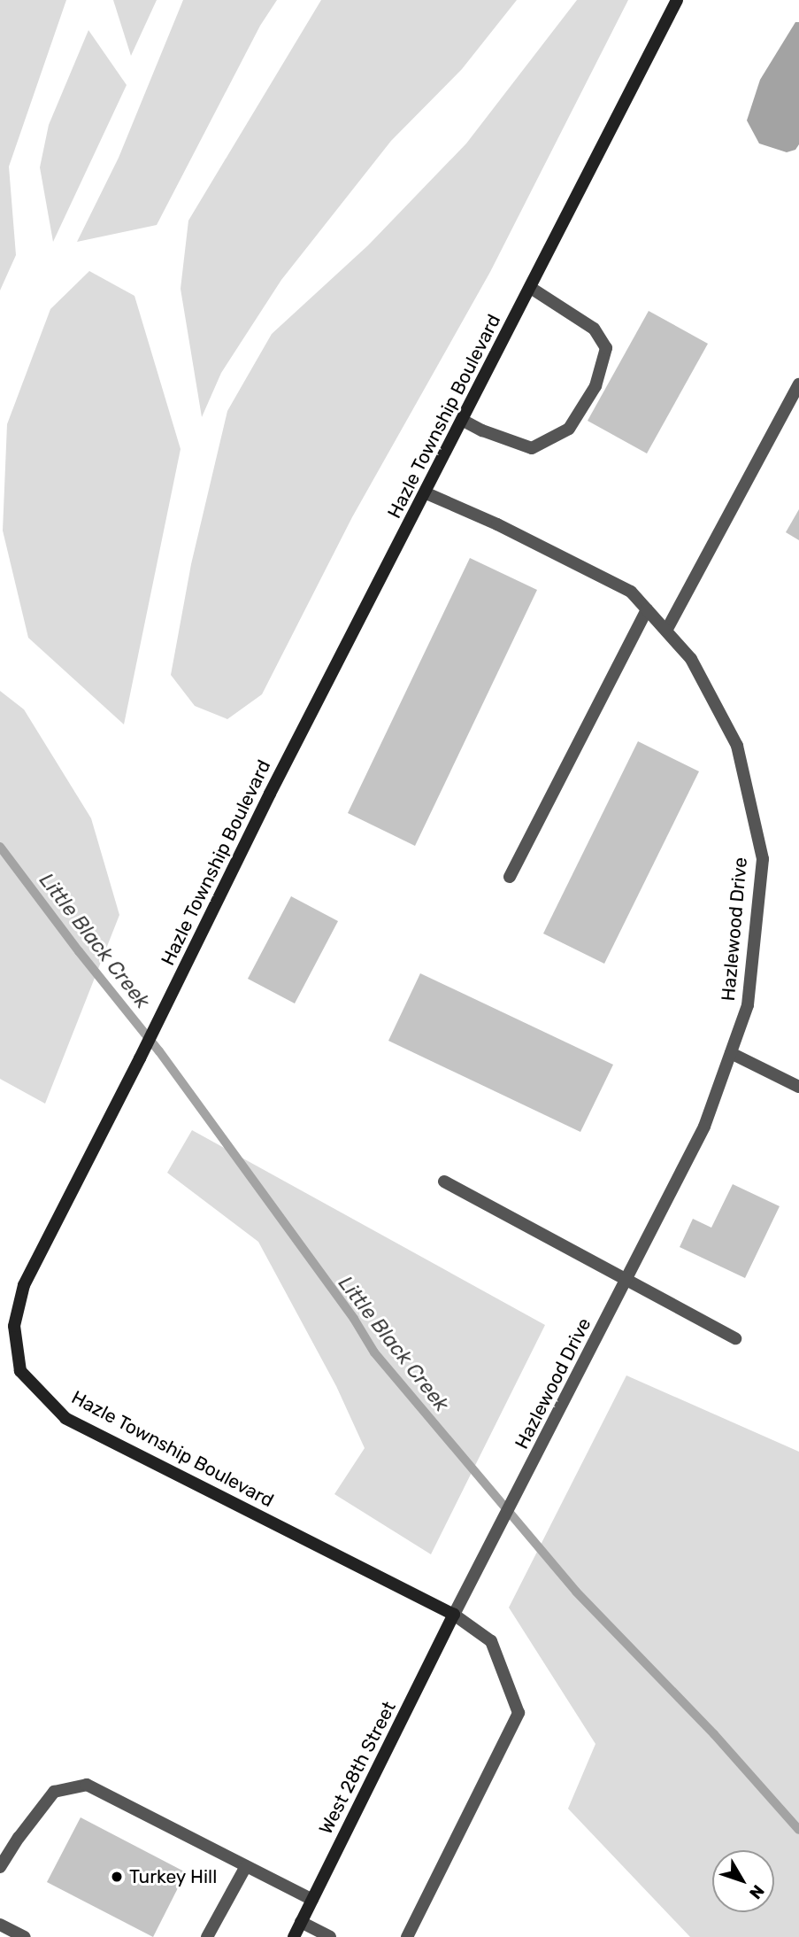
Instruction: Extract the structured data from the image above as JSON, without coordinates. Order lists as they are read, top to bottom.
{
  "streets": {
    "street": ["Hazle Township Boulevard", "Hazlewood Drive", "West 28th Street"]
  },
  "crossings": [
    ["Hazle Township Boulevard", "Hazlewood Drive"],
    ["Hazle Township Boulevard", "West 28th Street"],
    ["Hazlewood Drive", "West 28th Street"]
  ],
  "water": ["Little Black Creek"],
  "places": ["Turkey Hill"],
  "north": "bottom right"
}
